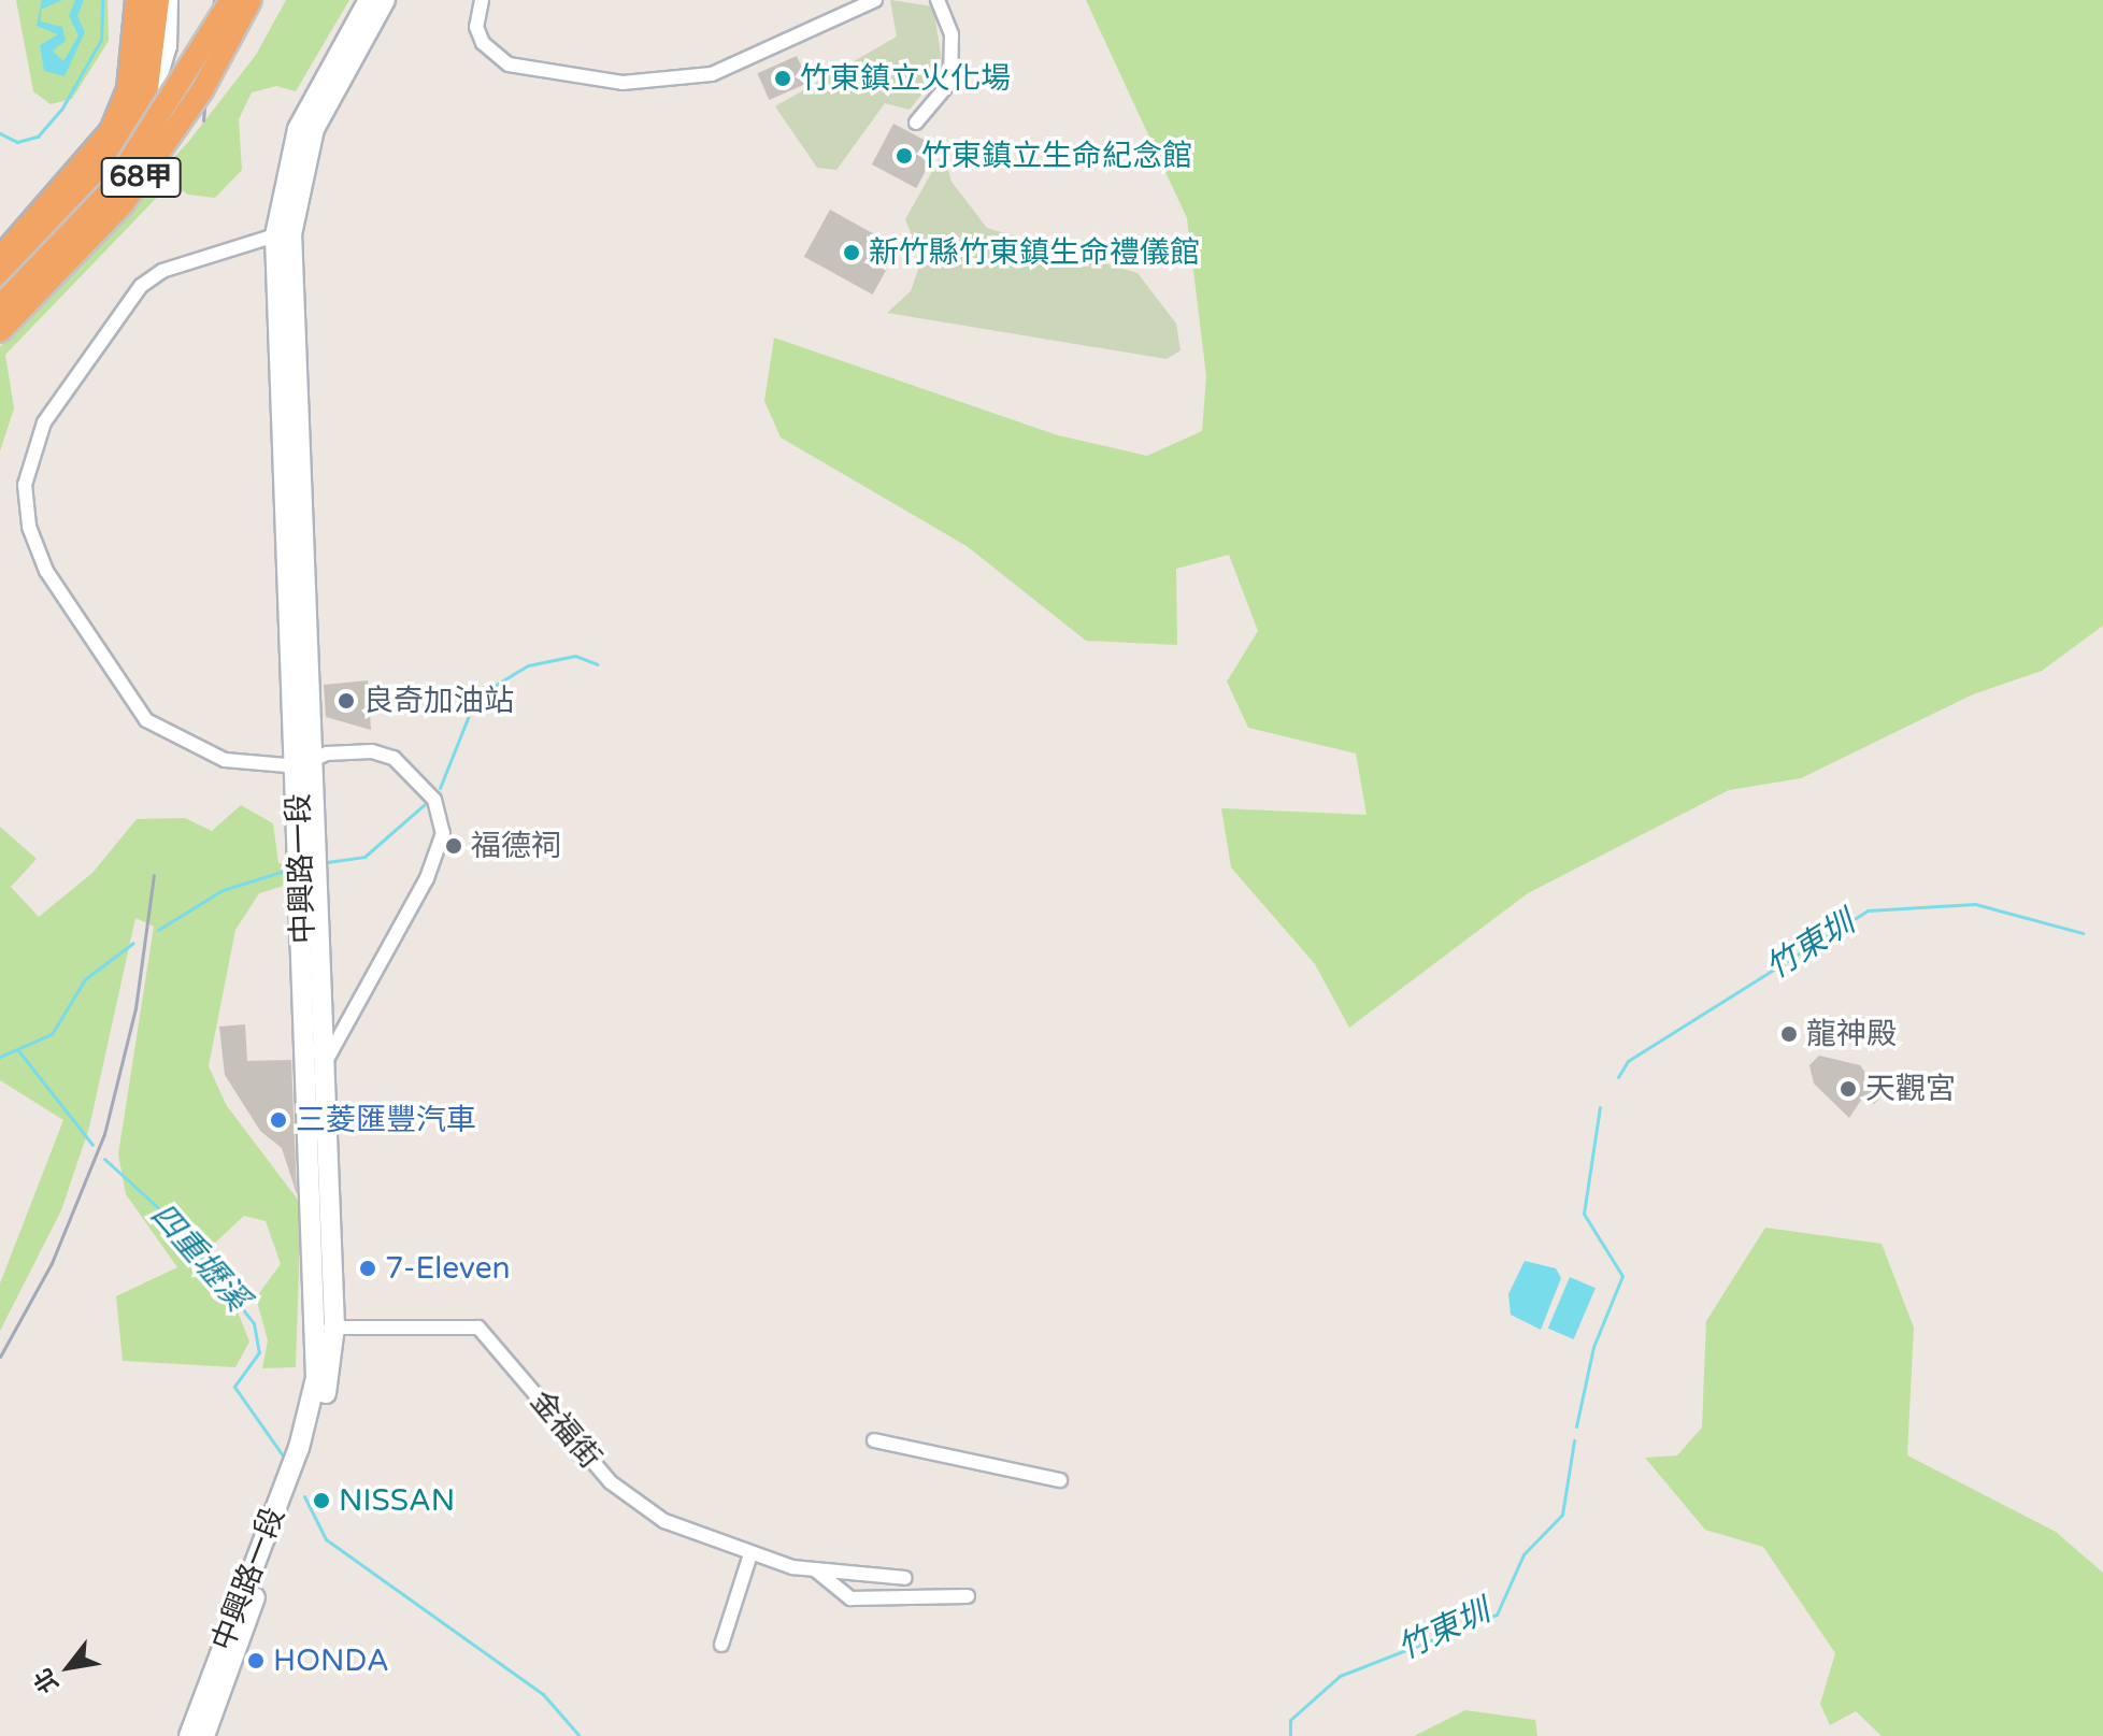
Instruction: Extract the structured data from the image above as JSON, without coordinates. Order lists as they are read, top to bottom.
{
  "streets": {
    "highway": ["68甲"],
    "main road": ["中興路一段"],
    "street": ["金福街"]
  },
  "crossings": [
    ["中興路一段", "金福街"]
  ],
  "water": ["竹東圳", "四重壢溪"],
  "places": [
    "竹東鎮立火化場",
    "竹東鎮立生命紀念館",
    "新竹縣竹東鎮生命禮儀館",
    "良奇加油站",
    "福德祠",
    "龍神殿",
    "天觀宮",
    "三菱匯豐汽車",
    "7-Eleven",
    "NISSAN",
    "HONDA"
  ],
  "north": "bottom left"
}
